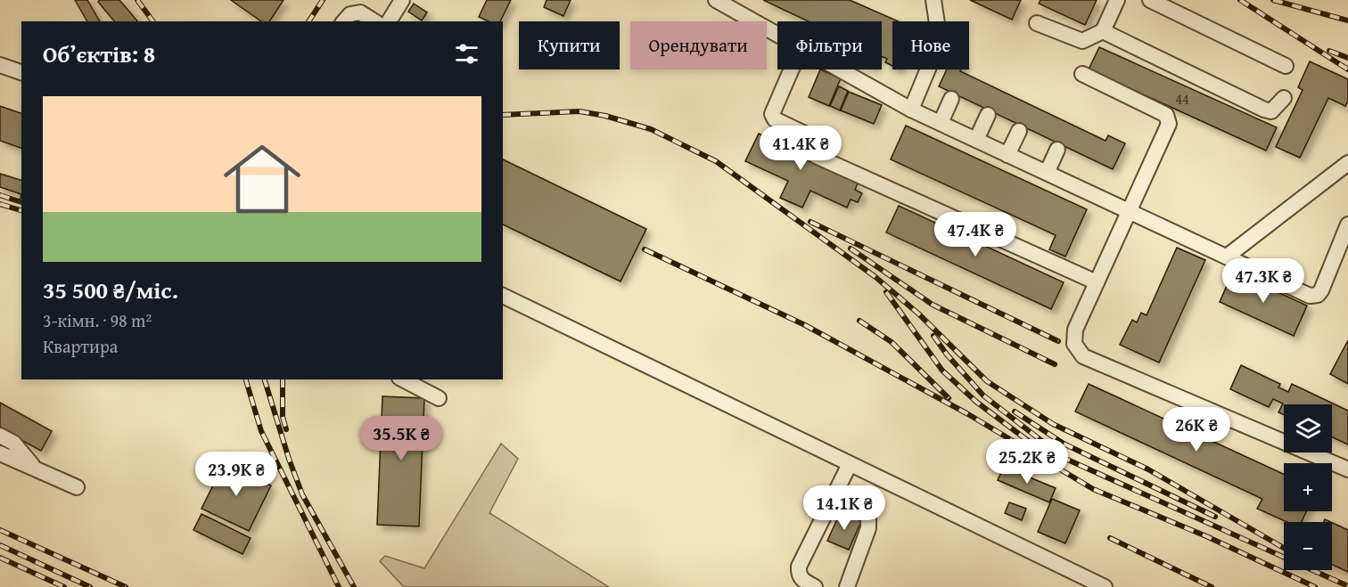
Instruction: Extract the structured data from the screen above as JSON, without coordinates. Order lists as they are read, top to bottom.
{
  "house_numbers": ["44"],
  "page": {
    "chip": [
      "Купити",
      "Орендувати",
      "Фільтри",
      "Нове"
    ],
    "heading": "Об’єктів: 8",
    "list": [
      {
        "name": "35 500 ₴/міс.",
        "note": "3-кімн. · 98 m² · Квартира"
      }
    ],
    "price": [
      "41.4K ₴",
      "47.4K ₴",
      "47.3K ₴",
      "26K ₴",
      "35.5K ₴",
      "25.2K ₴",
      "23.9K ₴",
      "14.1K ₴"
    ],
    "map_buttons": ["+", "−"]
  }
}
